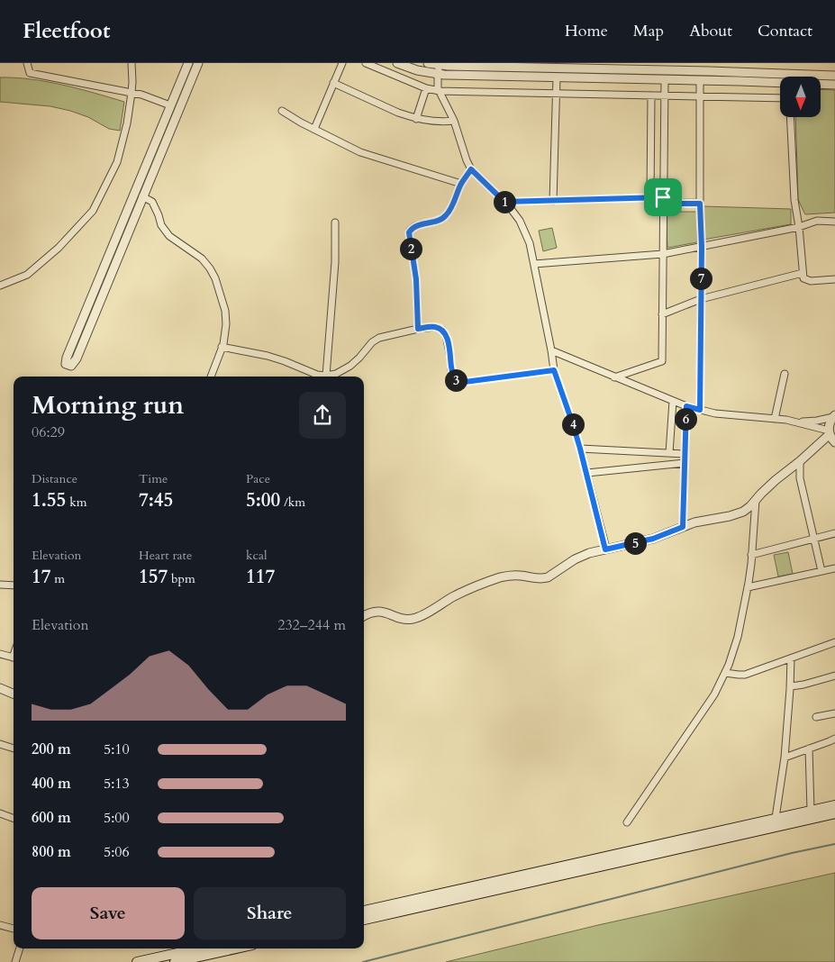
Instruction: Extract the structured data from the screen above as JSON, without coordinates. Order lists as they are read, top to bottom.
{
  "north": "bottom",
  "page": {
    "header": "Fleetfoot",
    "nav": [
      "Home",
      "Map",
      "About",
      "Contact"
    ],
    "pins": [
      "1",
      "2",
      "7",
      "3",
      "6",
      "4",
      "5"
    ],
    "heading": ["Morning run", "06:29"],
    "stats": [
      ["Distance", "1.55 km"],
      ["Time", "7:45"],
      ["Pace", "5:00 /km"],
      ["Elevation", "17 m"],
      ["Heart rate", "157 bpm"],
      ["kcal", "117"]
    ],
    "chart": ["Elevation", "232–244 m"],
    "list": [
      {
        "name": "200 m",
        "note": "5:10"
      },
      {
        "name": "400 m",
        "note": "5:13"
      },
      {
        "name": "600 m",
        "note": "5:00"
      },
      {
        "name": "800 m",
        "note": "5:06"
      }
    ],
    "buttons": ["Save", "Share"]
  }
}
